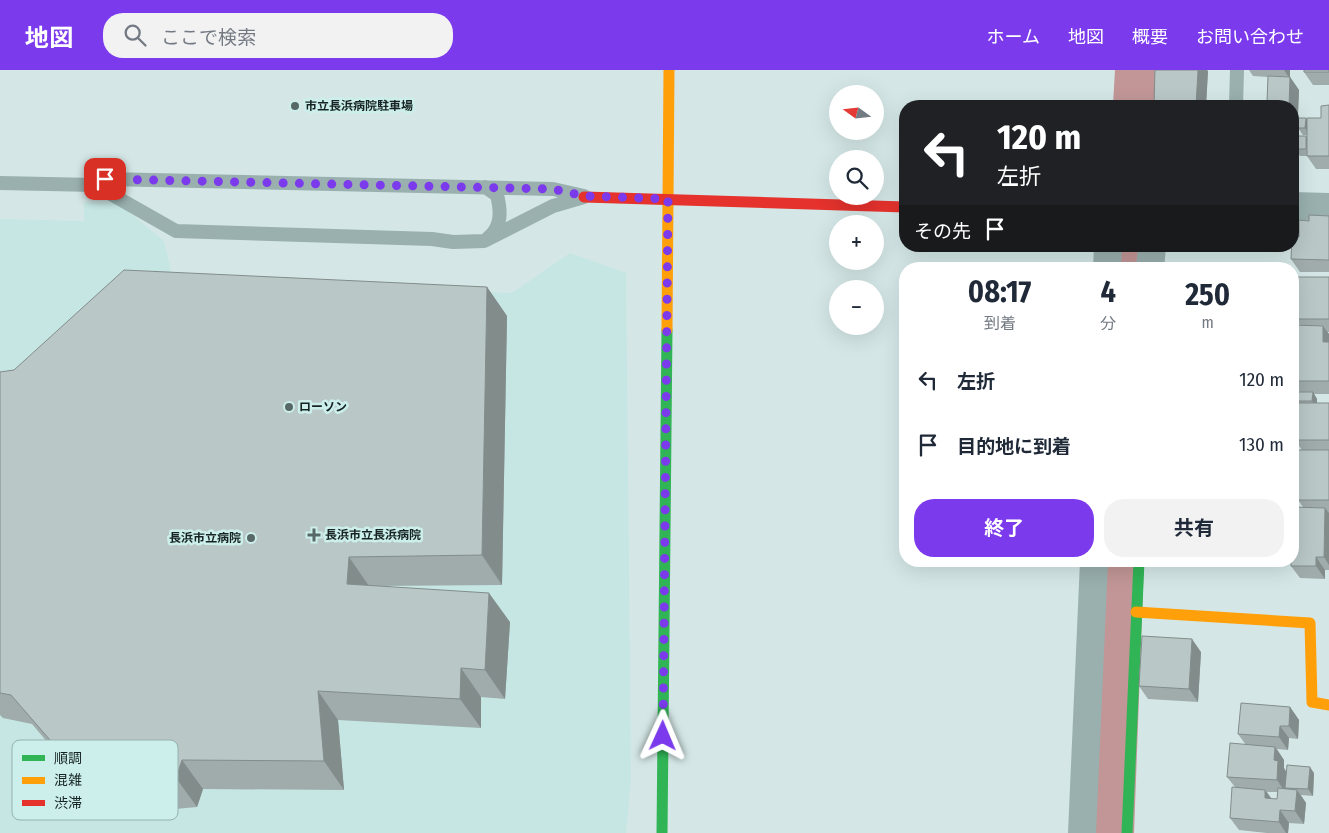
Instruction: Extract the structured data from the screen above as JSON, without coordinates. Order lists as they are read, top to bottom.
{
  "places": {
    "other": ["市立長浜病院駐車場", "ローソン", "長浜市立病院"],
    "health": ["長浜市立長浜病院"]
  },
  "legend": ["順調", "混雑", "渋滞"],
  "north": "left",
  "page": {
    "header": "地図",
    "search": "ここで検索",
    "nav": [
      "ホーム",
      "地図",
      "概要",
      "お問い合わせ"
    ],
    "map_buttons": ["+", "−"],
    "turn": ["120 m", "左折"],
    "then": "その先",
    "eta": [
      "08:17",
      "到着",
      "4",
      "分",
      "250",
      "m"
    ],
    "list": [
      {
        "name": "左折",
        "value": "120 m"
      },
      {
        "name": "目的地に到着",
        "value": "130 m"
      }
    ],
    "buttons": ["終了", "共有"]
  }
}
